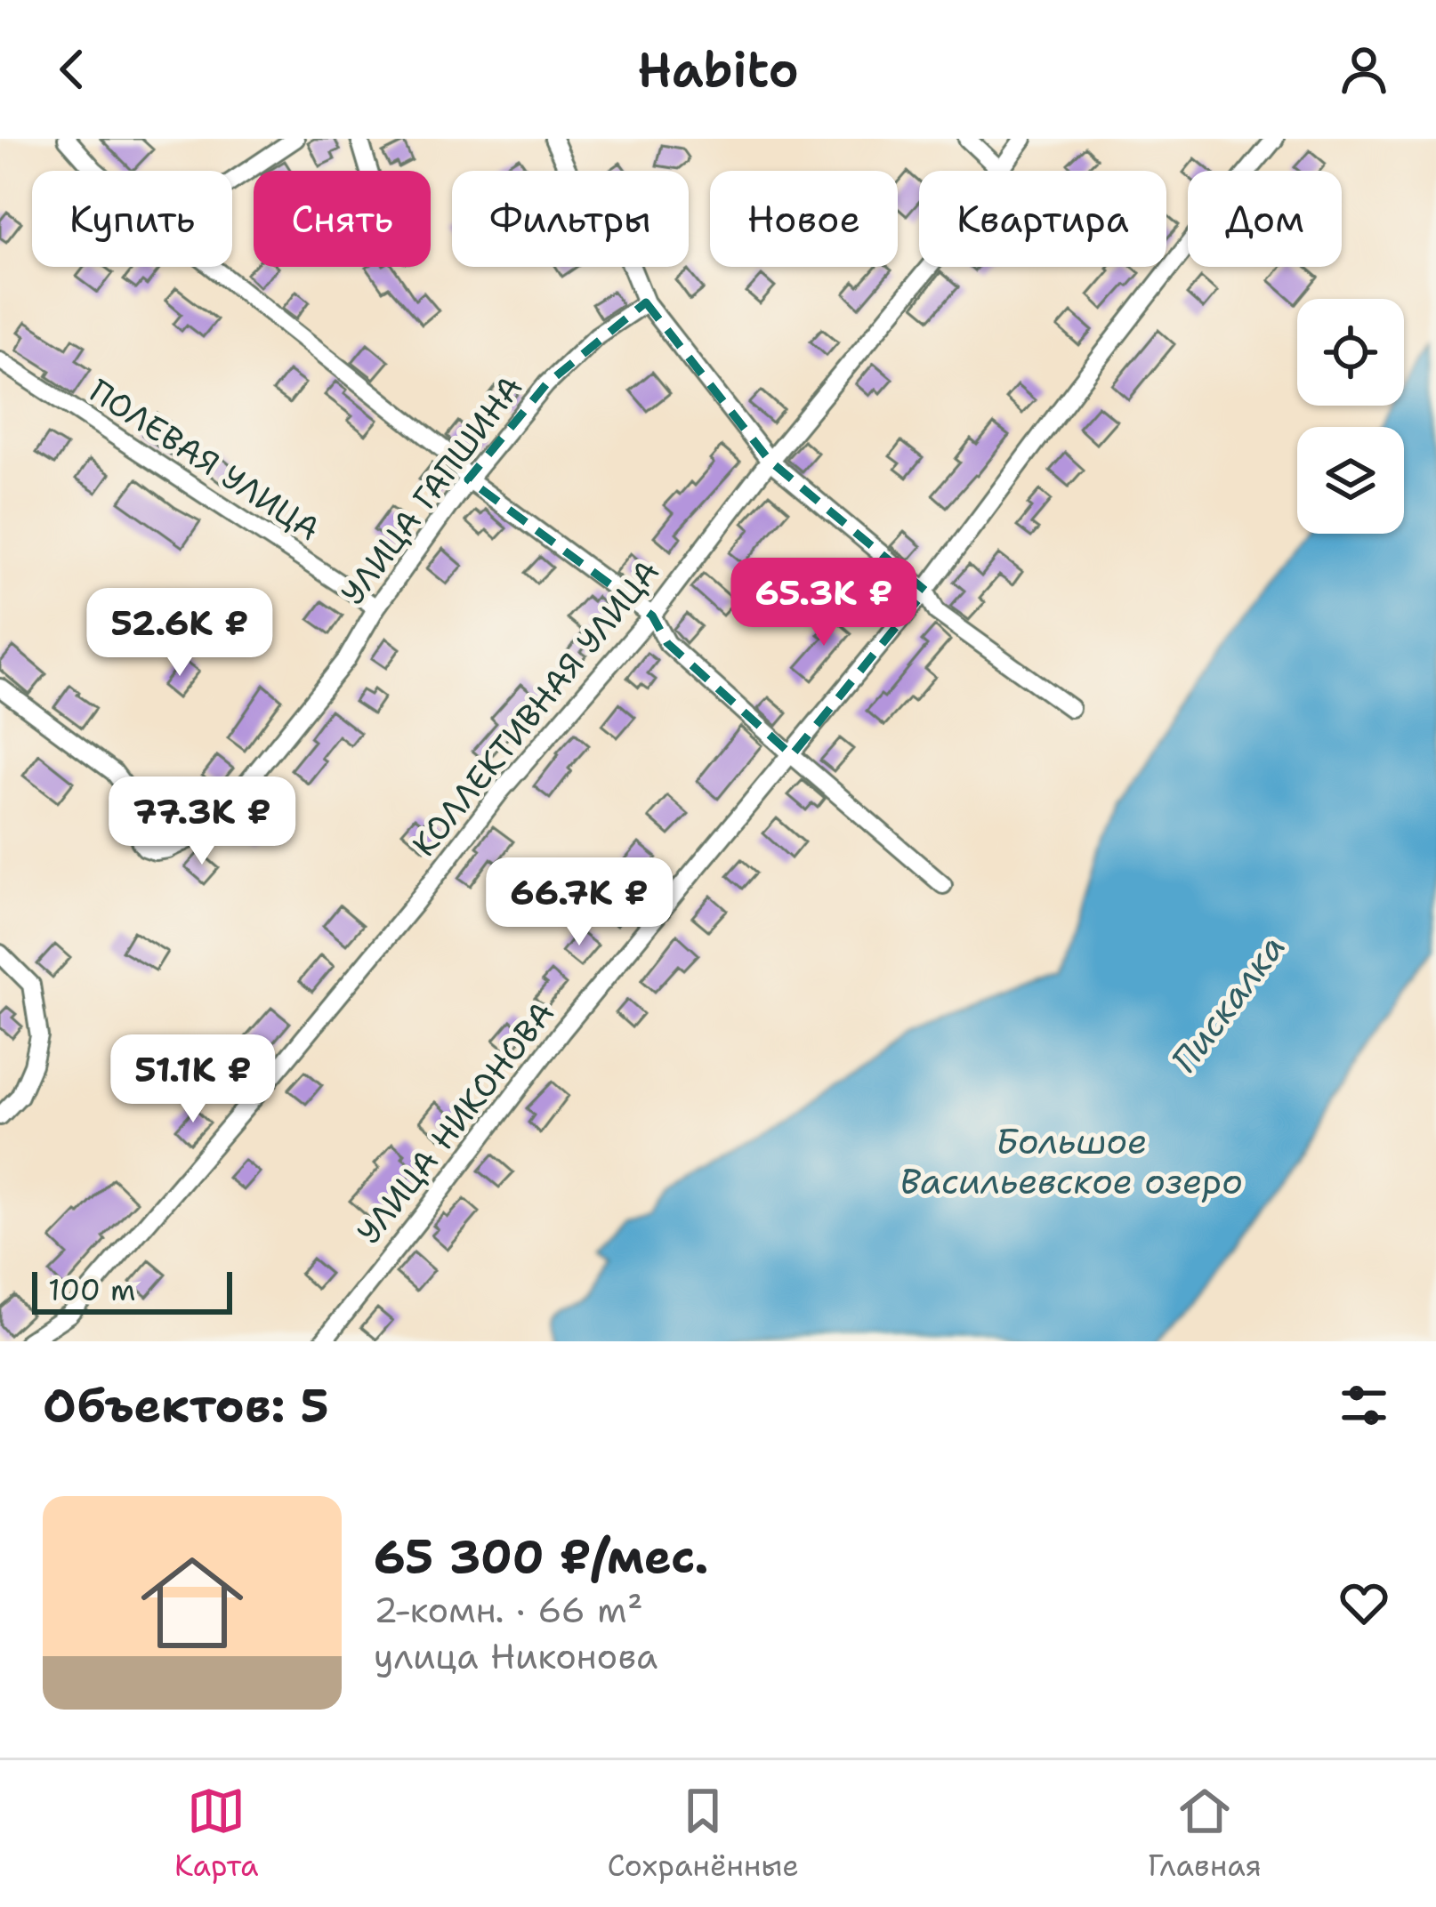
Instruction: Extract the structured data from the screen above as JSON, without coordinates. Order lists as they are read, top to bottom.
{
  "streets": {
    "street": [
      "ПОЛЕВАЯ УЛИЦА",
      "УЛИЦА ГАПШИНА",
      "КОЛЛЕКТИВНАЯ УЛИЦА",
      "УЛИЦА НИКОНОВА"
    ]
  },
  "crossings": [
    ["ПОЛЕВАЯ УЛИЦА", "УЛИЦА ГАПШИНА"]
  ],
  "water": ["Пискалка", "Большое Васильевское озеро"],
  "scale_bar": "100 m",
  "page": {
    "header": "Habito",
    "chip": [
      "Купить",
      "Снять",
      "Фильтры",
      "Новое",
      "Квартира",
      "Дом"
    ],
    "price": [
      "65.3K ₽",
      "52.6K ₽",
      "77.3K ₽",
      "66.7K ₽",
      "51.1K ₽"
    ],
    "scale": "100 m",
    "heading": "Объектов: 5",
    "list": [
      {
        "name": "65 300 ₽/мес.",
        "note": "2-комн. · 66 m² · улица Никонова"
      }
    ],
    "tabs": ["Карта", "Сохранённые", "Главная"]
  }
}
